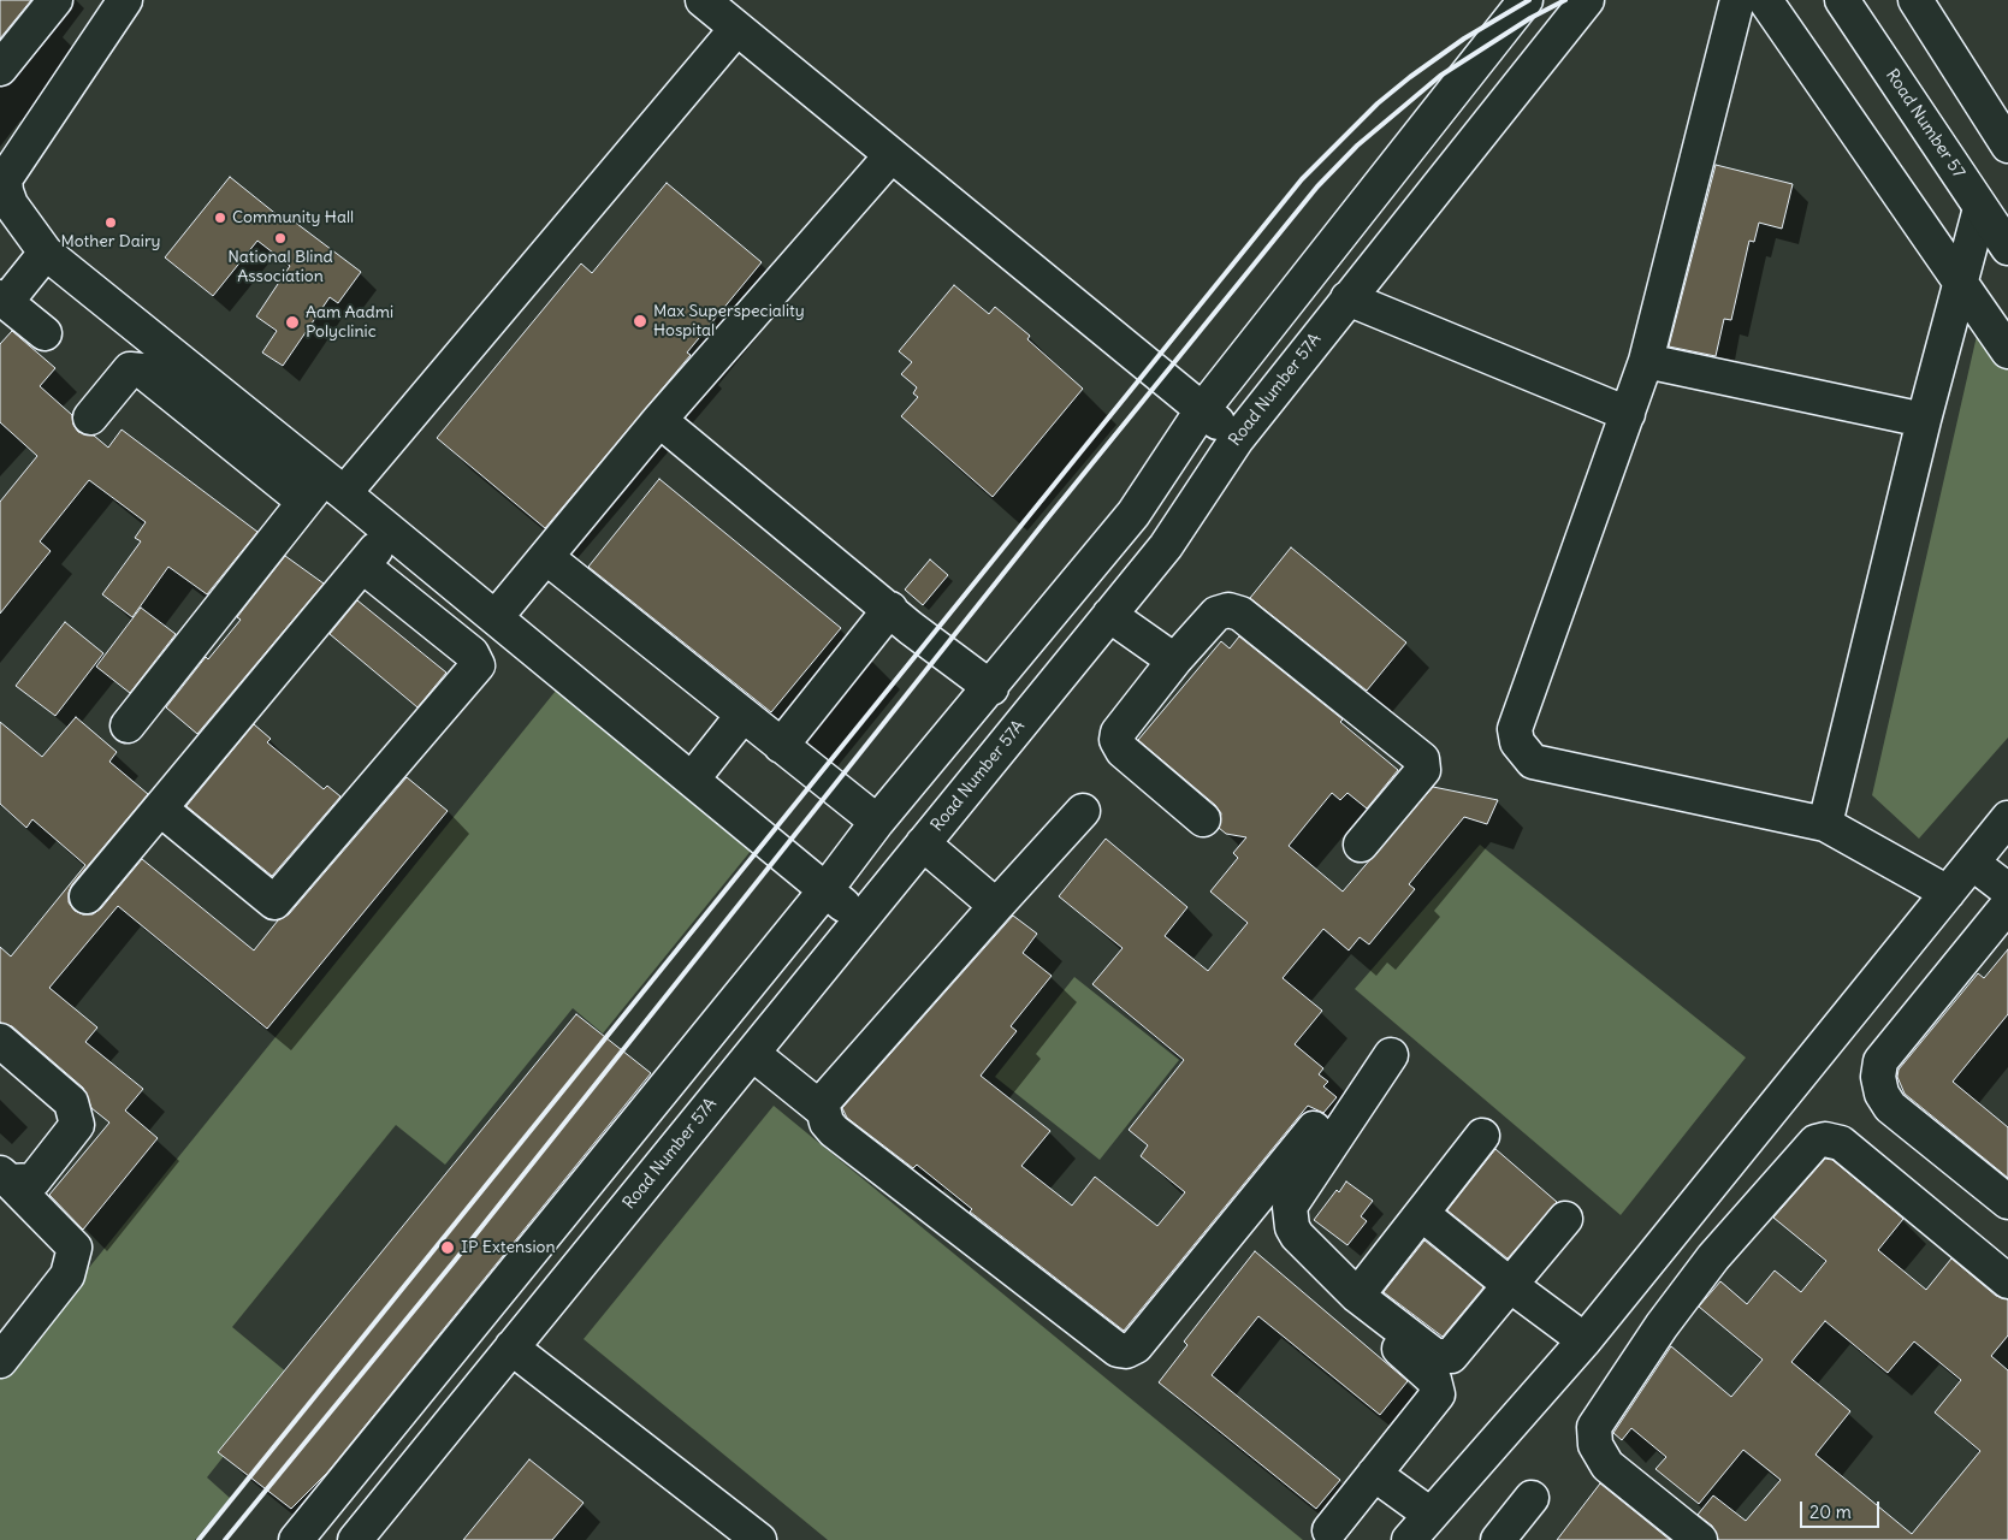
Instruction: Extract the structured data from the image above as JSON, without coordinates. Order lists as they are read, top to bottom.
{
  "streets": {
    "street": ["Road Number 57", "Road Number 57A"]
  },
  "places": [
    "Community Hall",
    "Mother Dairy",
    "National Blind Association",
    "Max Superspeciality Hospital",
    "Aam Aadmi Polyclinic",
    "IP Extension"
  ],
  "scale_bar": "20 m"
}
